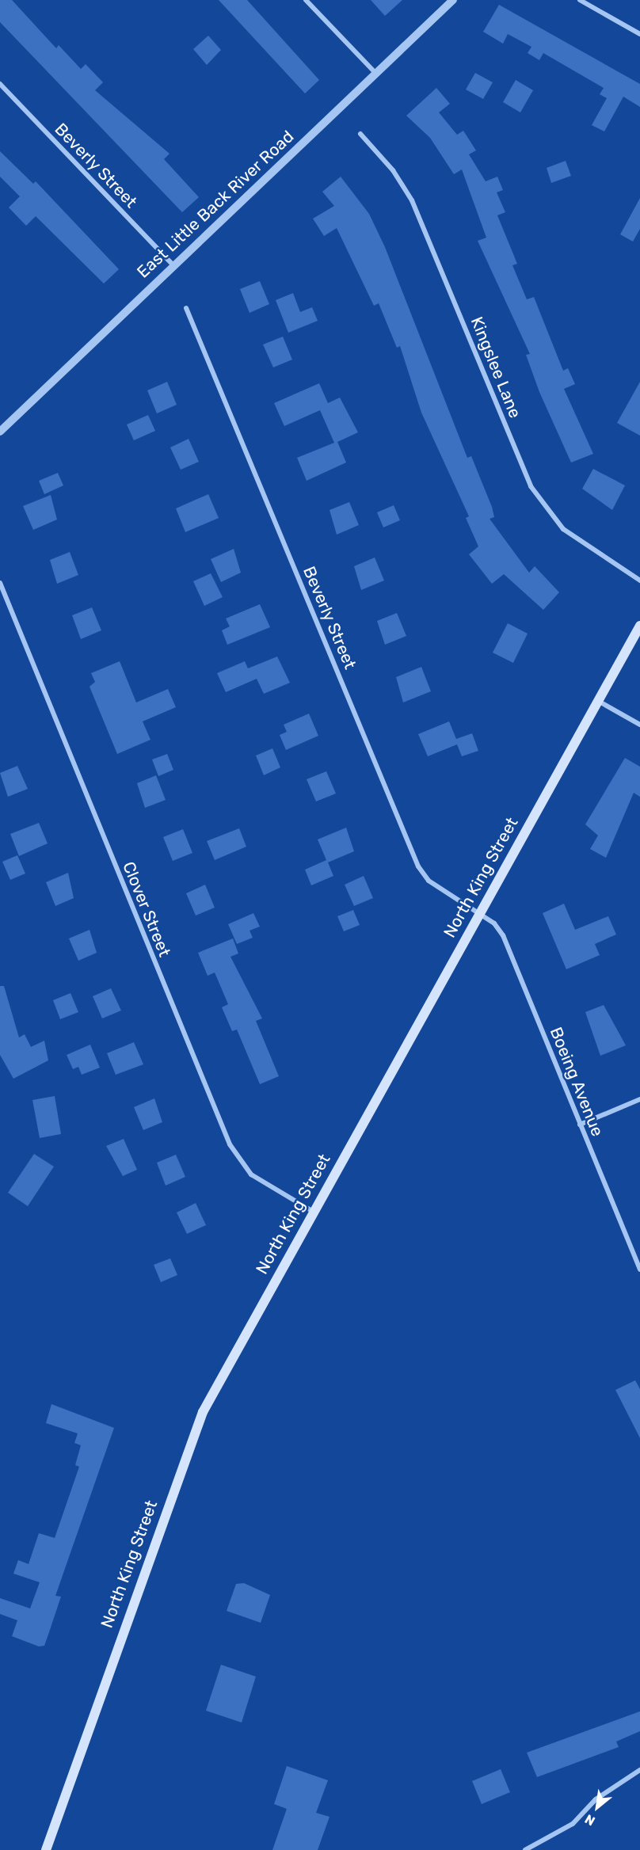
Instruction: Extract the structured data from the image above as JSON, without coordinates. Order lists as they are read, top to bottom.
{
  "streets": {
    "main road": ["North King Street"],
    "street": [
      "Beverly Street",
      "East Little Back River Road",
      "Kingslee Lane",
      "Clover Street",
      "Boeing Avenue"
    ]
  },
  "crossings": [
    ["Beverly Street", "East Little Back River Road"],
    ["Beverly Street", "North King Street"],
    ["Beverly Street", "Boeing Avenue"],
    ["North King Street", "Clover Street"],
    ["North King Street", "Boeing Avenue"]
  ],
  "north": "bottom left"
}
